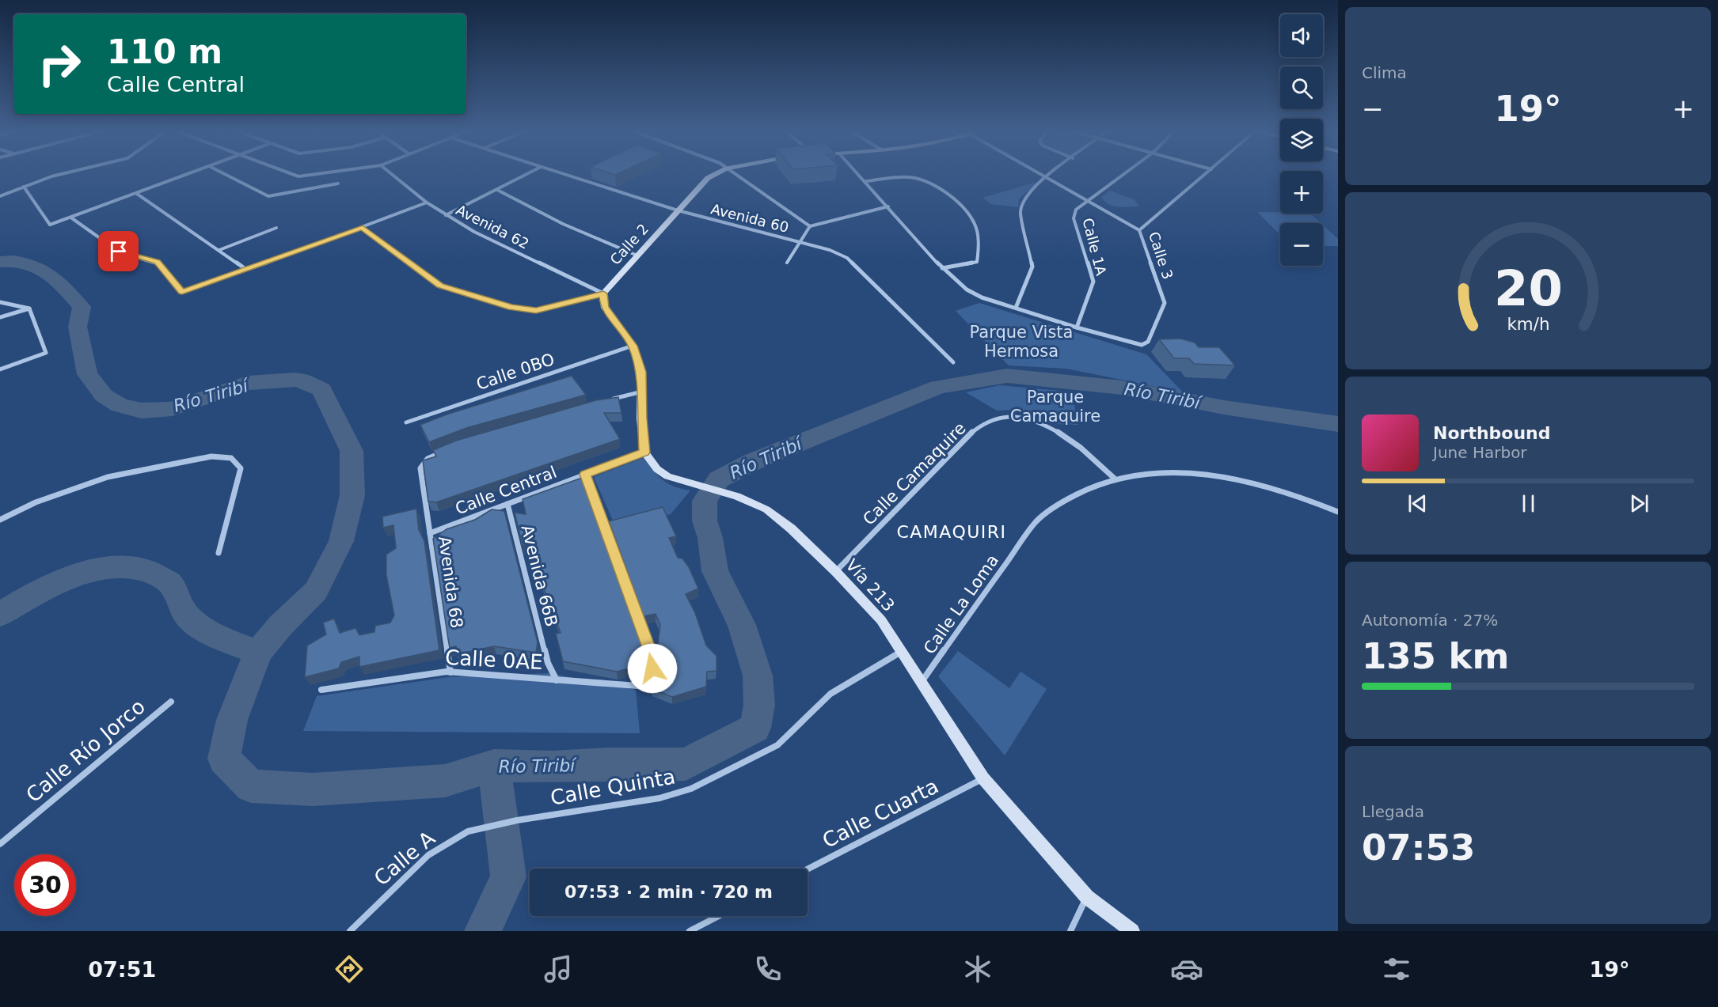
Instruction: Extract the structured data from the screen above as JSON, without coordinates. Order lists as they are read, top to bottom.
{
  "streets": {
    "main road": ["Calle 2", "Vía 213"],
    "street": [
      "Avenida 60",
      "Avenida 62",
      "Calle 1A",
      "Calle 3",
      "Calle 0BO",
      "Calle Camaquire",
      "Calle Central",
      "Avenida 66B",
      "Avenida 68",
      "Calle La Loma",
      "Calle 0AE",
      "Calle Río Jorco",
      "Calle Quinta",
      "Calle Cuarta",
      "Calle A"
    ]
  },
  "crossings": [
    ["Avenida 60", "Calle 2"],
    ["Avenida 62", "Calle 2"],
    ["Calle 1A", "Calle 3"],
    ["Calle Camaquire", "Vía 213"],
    ["Calle Camaquire", "Calle La Loma"],
    ["Calle Central", "Avenida 66B"],
    ["Calle Central", "Avenida 68"],
    ["Calle Central", "Vía 213"],
    ["Calle Central", "Calle 0AE"],
    ["Avenida 66B", "Calle 0AE"],
    ["Avenida 68", "Calle 0AE"],
    ["Vía 213", "Calle La Loma"],
    ["Vía 213", "Calle Quinta"],
    ["Vía 213", "Calle Cuarta"],
    ["Calle Quinta", "Calle A"]
  ],
  "districts": ["CAMAQUIRI"],
  "water": ["Río Tiribí"],
  "parks": ["Parque Vista Hermosa", "Parque Camaquire"],
  "page": {
    "tile": [
      "Clima",
      ["Autonomía · 27%", "135 km"],
      ["Llegada", "07:53"]
    ],
    "map_buttons": ["+", "−"],
    "turn": ["110 m", "Calle Central"],
    "heat": ["−", "19°", "+"],
    "song": ["Northbound", "June Harbor"],
    "limit": "30",
    "trip": "07:53 · 2 min · 720 m",
    "tabs": ["07:51", "19°"],
    "gauge": ["20", "km/h"]
  }
}
